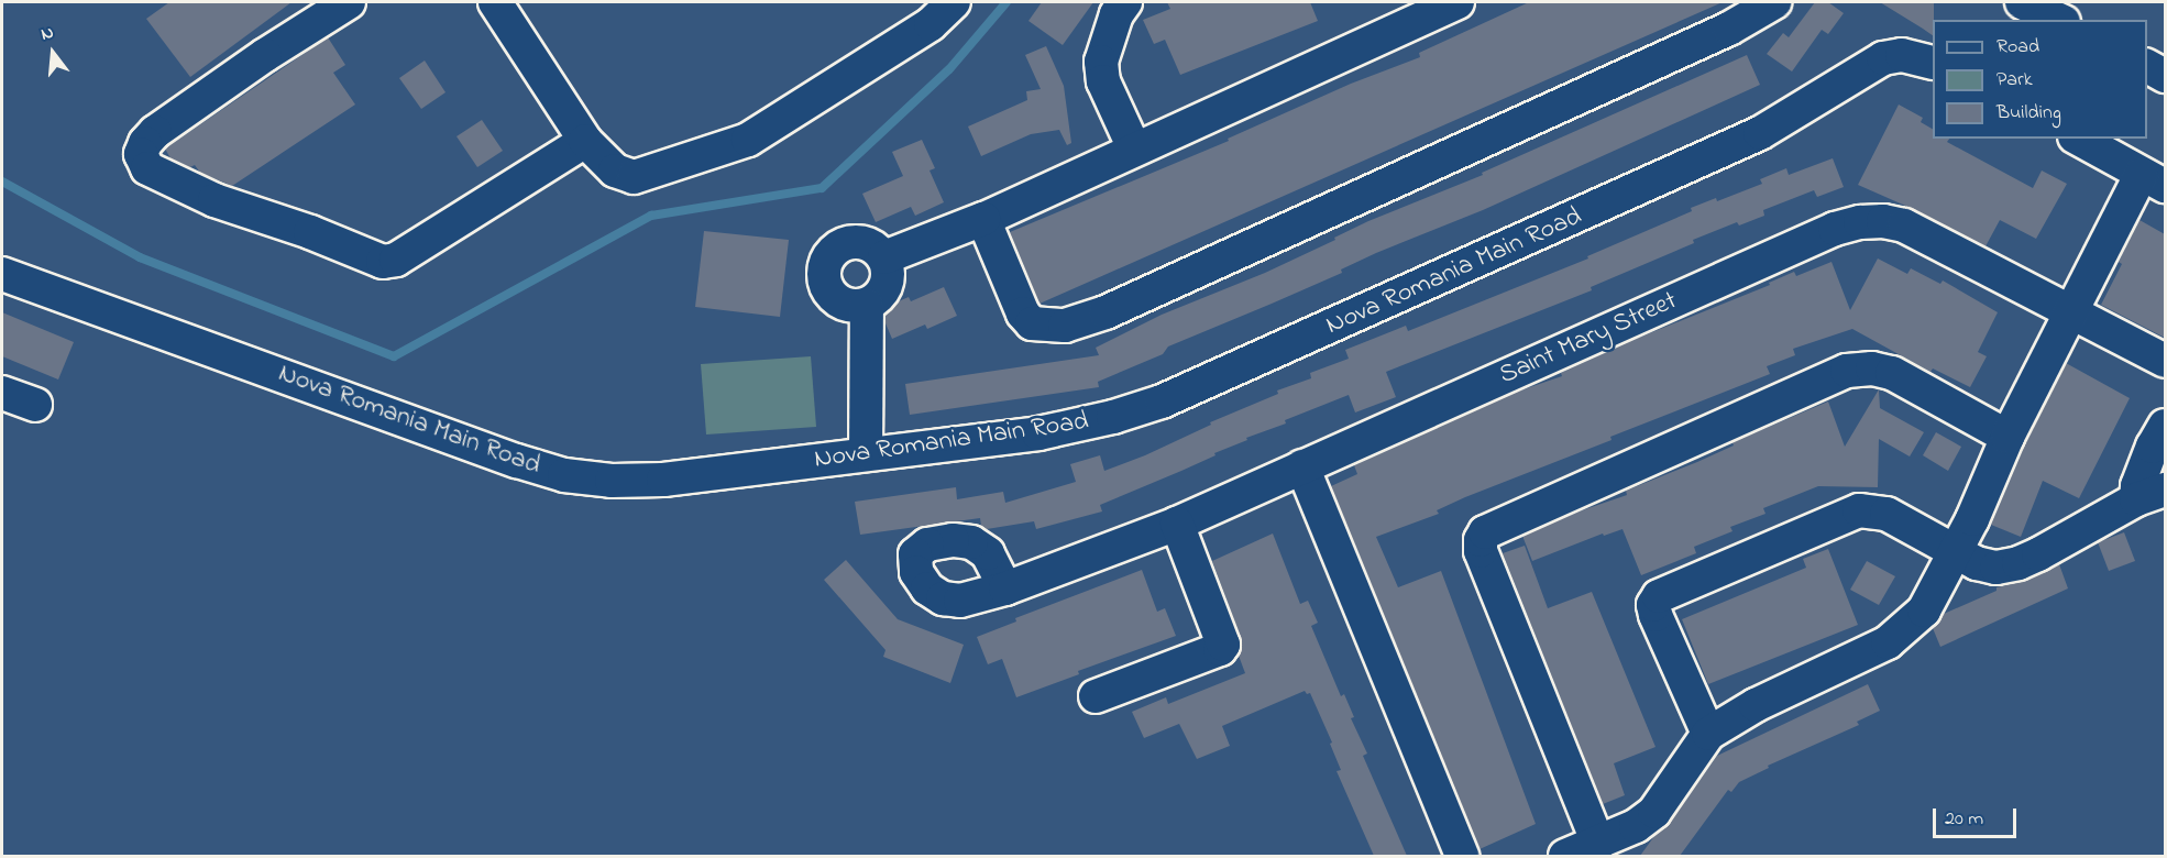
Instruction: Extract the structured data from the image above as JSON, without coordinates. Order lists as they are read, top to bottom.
{
  "streets": {
    "street": ["Nova Romania Main Road", "Saint Mary Street"]
  },
  "legend": ["Road", "Park", "Building"],
  "scale_bar": "20 m",
  "north": "top"
}
